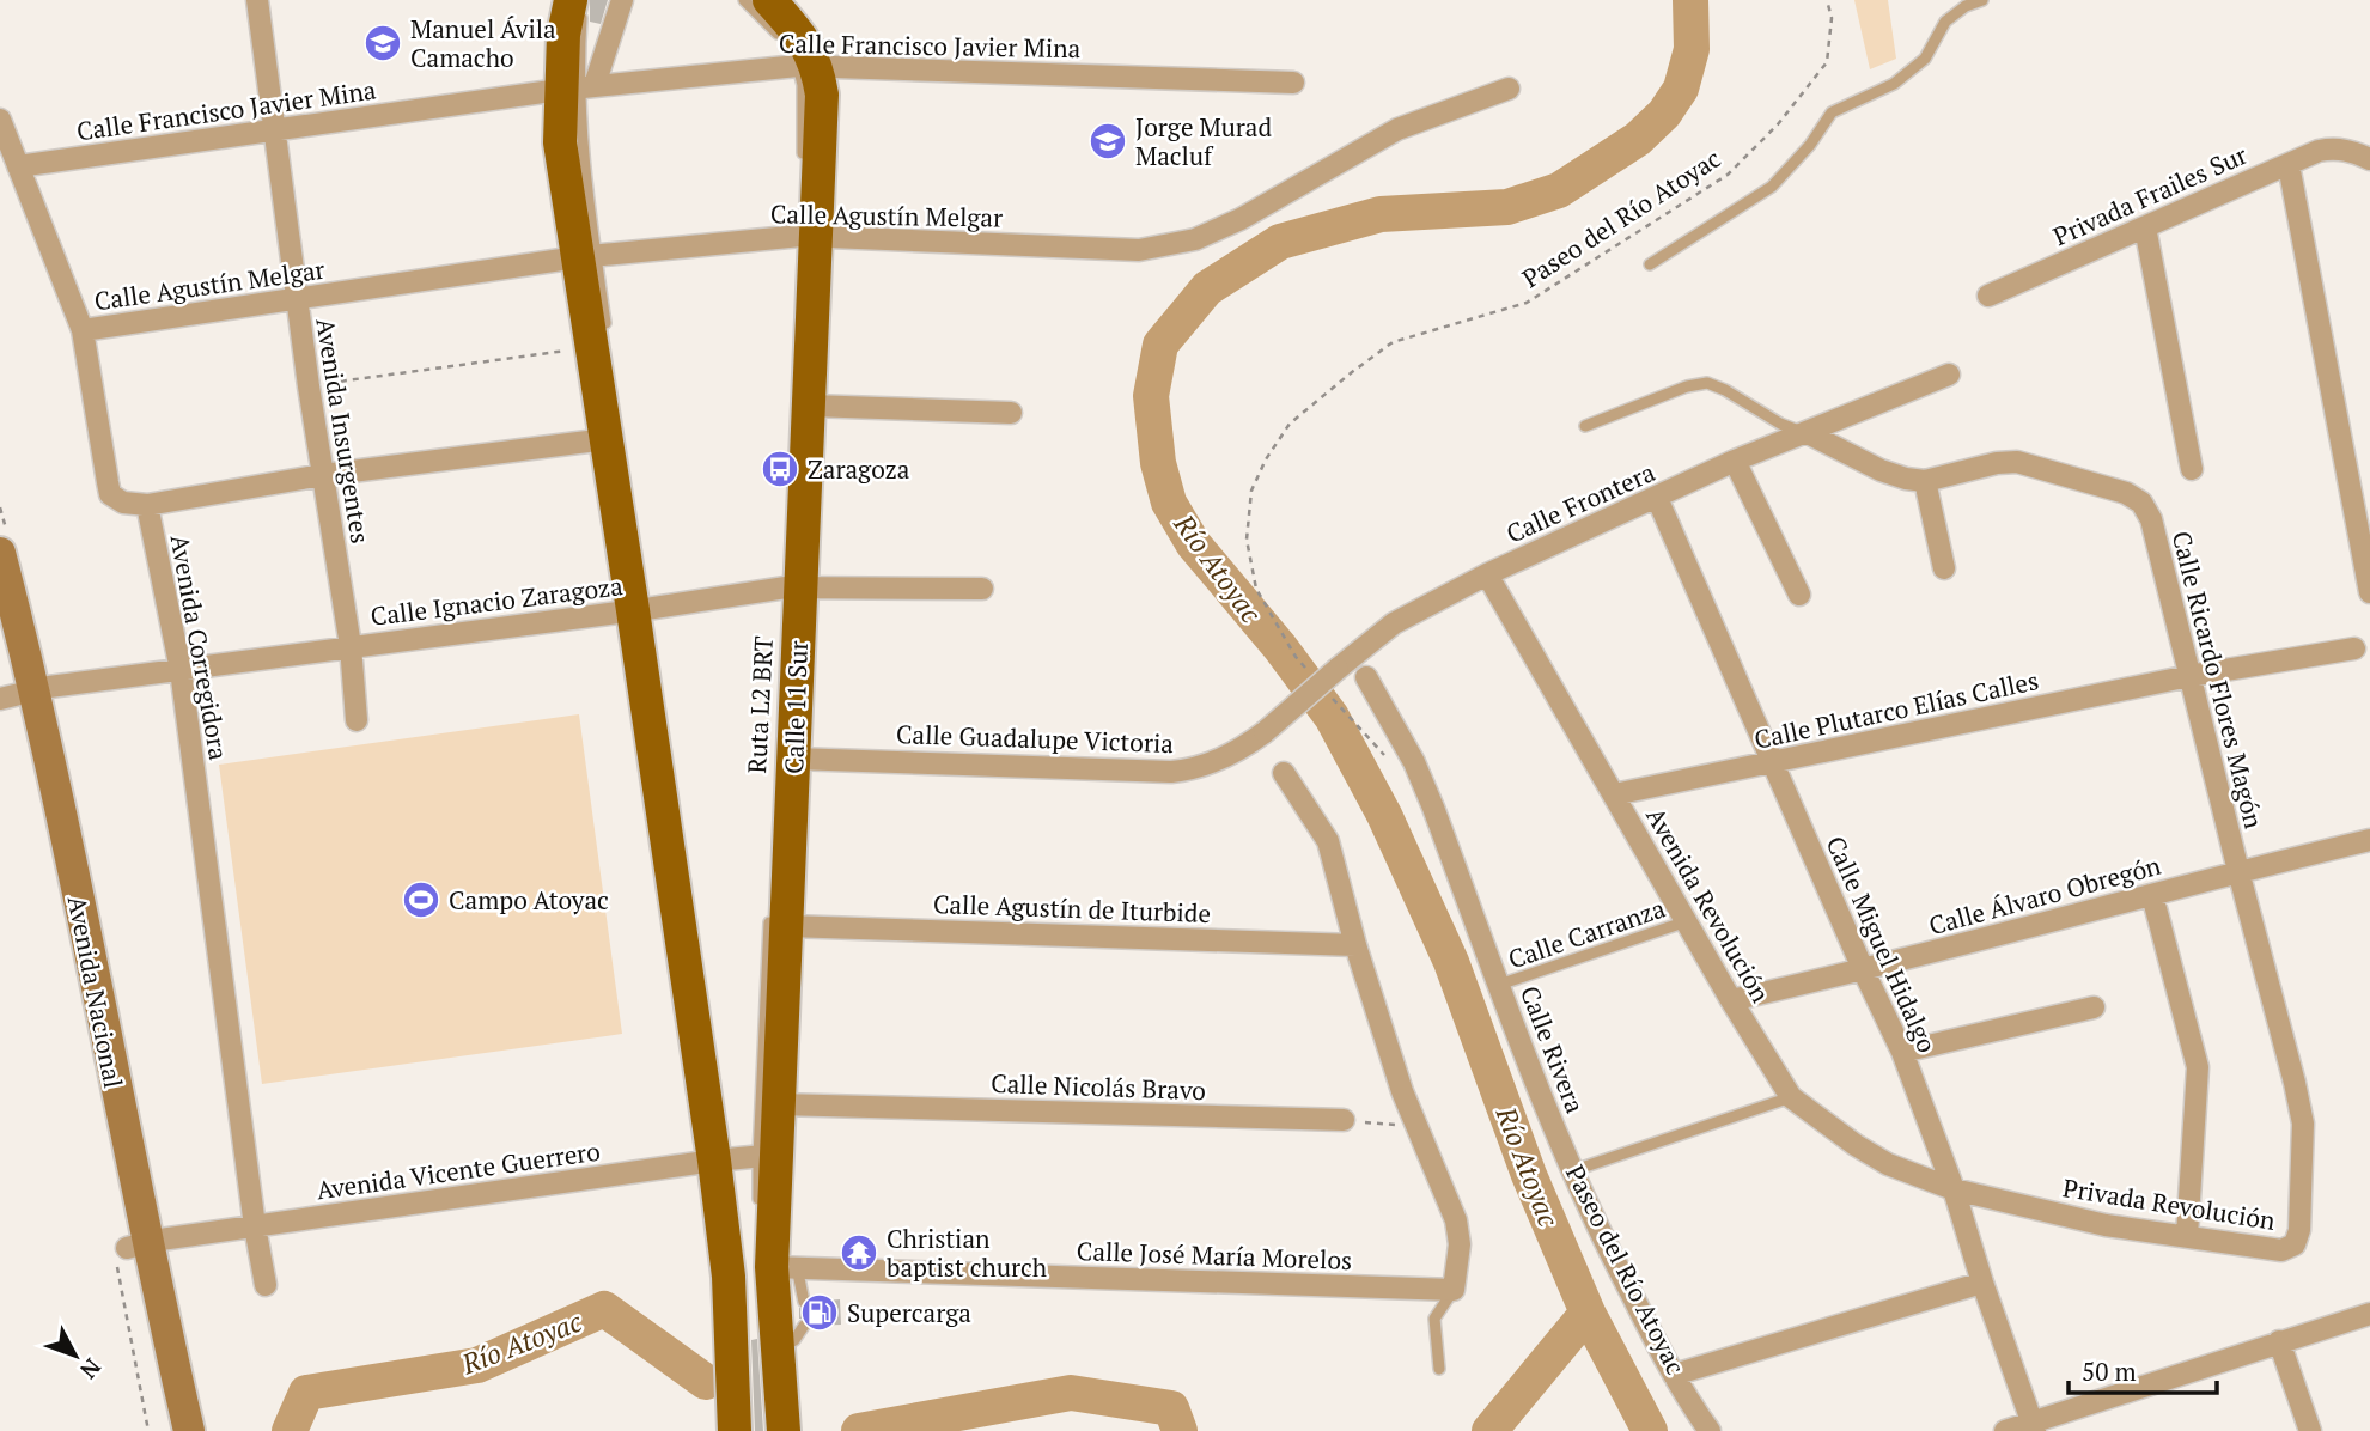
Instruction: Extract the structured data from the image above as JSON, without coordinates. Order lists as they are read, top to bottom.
{
  "streets": {
    "main road": ["Calle 11 Sur", "Avenida Nacional"],
    "street": [
      "Calle Francisco Javier Mina",
      "Privada Frailes Sur",
      "Calle Agustín Melgar",
      "Avenida Insurgentes",
      "Calle Frontera",
      "Calle Ignacio Zaragoza",
      "Avenida Corregidora",
      "Calle Ricardo Flores Magón",
      "Calle Plutarco Elías Calles",
      "Calle Guadalupe Victoria",
      "Calle Álvaro Obregón",
      "Avenida Revolución",
      "Calle Agustín de Iturbide",
      "Calle Miguel Hidalgo",
      "Calle Rivera",
      "Calle Nicolás Bravo",
      "Avenida Vicente Guerrero",
      "Privada Revolución",
      "Calle José María Morelos"
    ],
    "lane": ["Calle Carranza"],
    "path": ["Paseo del Río Atoyac"]
  },
  "crossings": [
    ["Calle Francisco Javier Mina", "Avenida Insurgentes"],
    ["Calle Francisco Javier Mina", "Avenida Corregidora"],
    ["Calle Francisco Javier Mina", "Calle 11 Sur"],
    ["Calle Agustín Melgar", "Avenida Insurgentes"],
    ["Calle Agustín Melgar", "Avenida Corregidora"],
    ["Calle Agustín Melgar", "Calle 11 Sur"],
    ["Avenida Insurgentes", "Calle Ignacio Zaragoza"],
    ["Calle Frontera", "Calle Guadalupe Victoria"],
    ["Calle Frontera", "Avenida Revolución"],
    ["Calle Frontera", "Calle Miguel Hidalgo"],
    ["Calle Ignacio Zaragoza", "Avenida Corregidora"],
    ["Calle Ignacio Zaragoza", "Calle 11 Sur"],
    ["Calle Ignacio Zaragoza", "Avenida Nacional"],
    ["Avenida Corregidora", "Avenida Vicente Guerrero"],
    ["Calle Ricardo Flores Magón", "Calle Plutarco Elías Calles"],
    ["Calle Ricardo Flores Magón", "Calle Álvaro Obregón"],
    ["Calle Ricardo Flores Magón", "Privada Revolución"],
    ["Calle 11 Sur", "Calle Guadalupe Victoria"],
    ["Calle 11 Sur", "Calle Agustín de Iturbide"],
    ["Calle 11 Sur", "Calle Nicolás Bravo"],
    ["Calle 11 Sur", "Avenida Vicente Guerrero"],
    ["Calle 11 Sur", "Calle José María Morelos"],
    ["Calle Plutarco Elías Calles", "Avenida Revolución"],
    ["Calle Plutarco Elías Calles", "Calle Miguel Hidalgo"],
    ["Calle Álvaro Obregón", "Avenida Revolución"],
    ["Calle Álvaro Obregón", "Calle Miguel Hidalgo"],
    ["Calle Álvaro Obregón", "Privada Revolución"],
    ["Avenida Revolución", "Calle Carranza"],
    ["Avenida Revolución", "Calle Miguel Hidalgo"],
    ["Avenida Revolución", "Privada Revolución"],
    ["Calle Carranza", "Calle Rivera"],
    ["Calle Miguel Hidalgo", "Privada Revolución"],
    ["Avenida Nacional", "Avenida Vicente Guerrero"]
  ],
  "water": ["Río Atoyac"],
  "places": {
    "school or university": ["Manuel Ávila Camacho", "Jorge Murad Macluf"],
    "bus stop": ["Zaragoza"],
    "sports": ["Campo Atoyac"],
    "temple": ["Christian baptist church"],
    "fuel station": ["Supercarga"]
  },
  "scale_bar": "50 m",
  "north": "bottom right"
}
